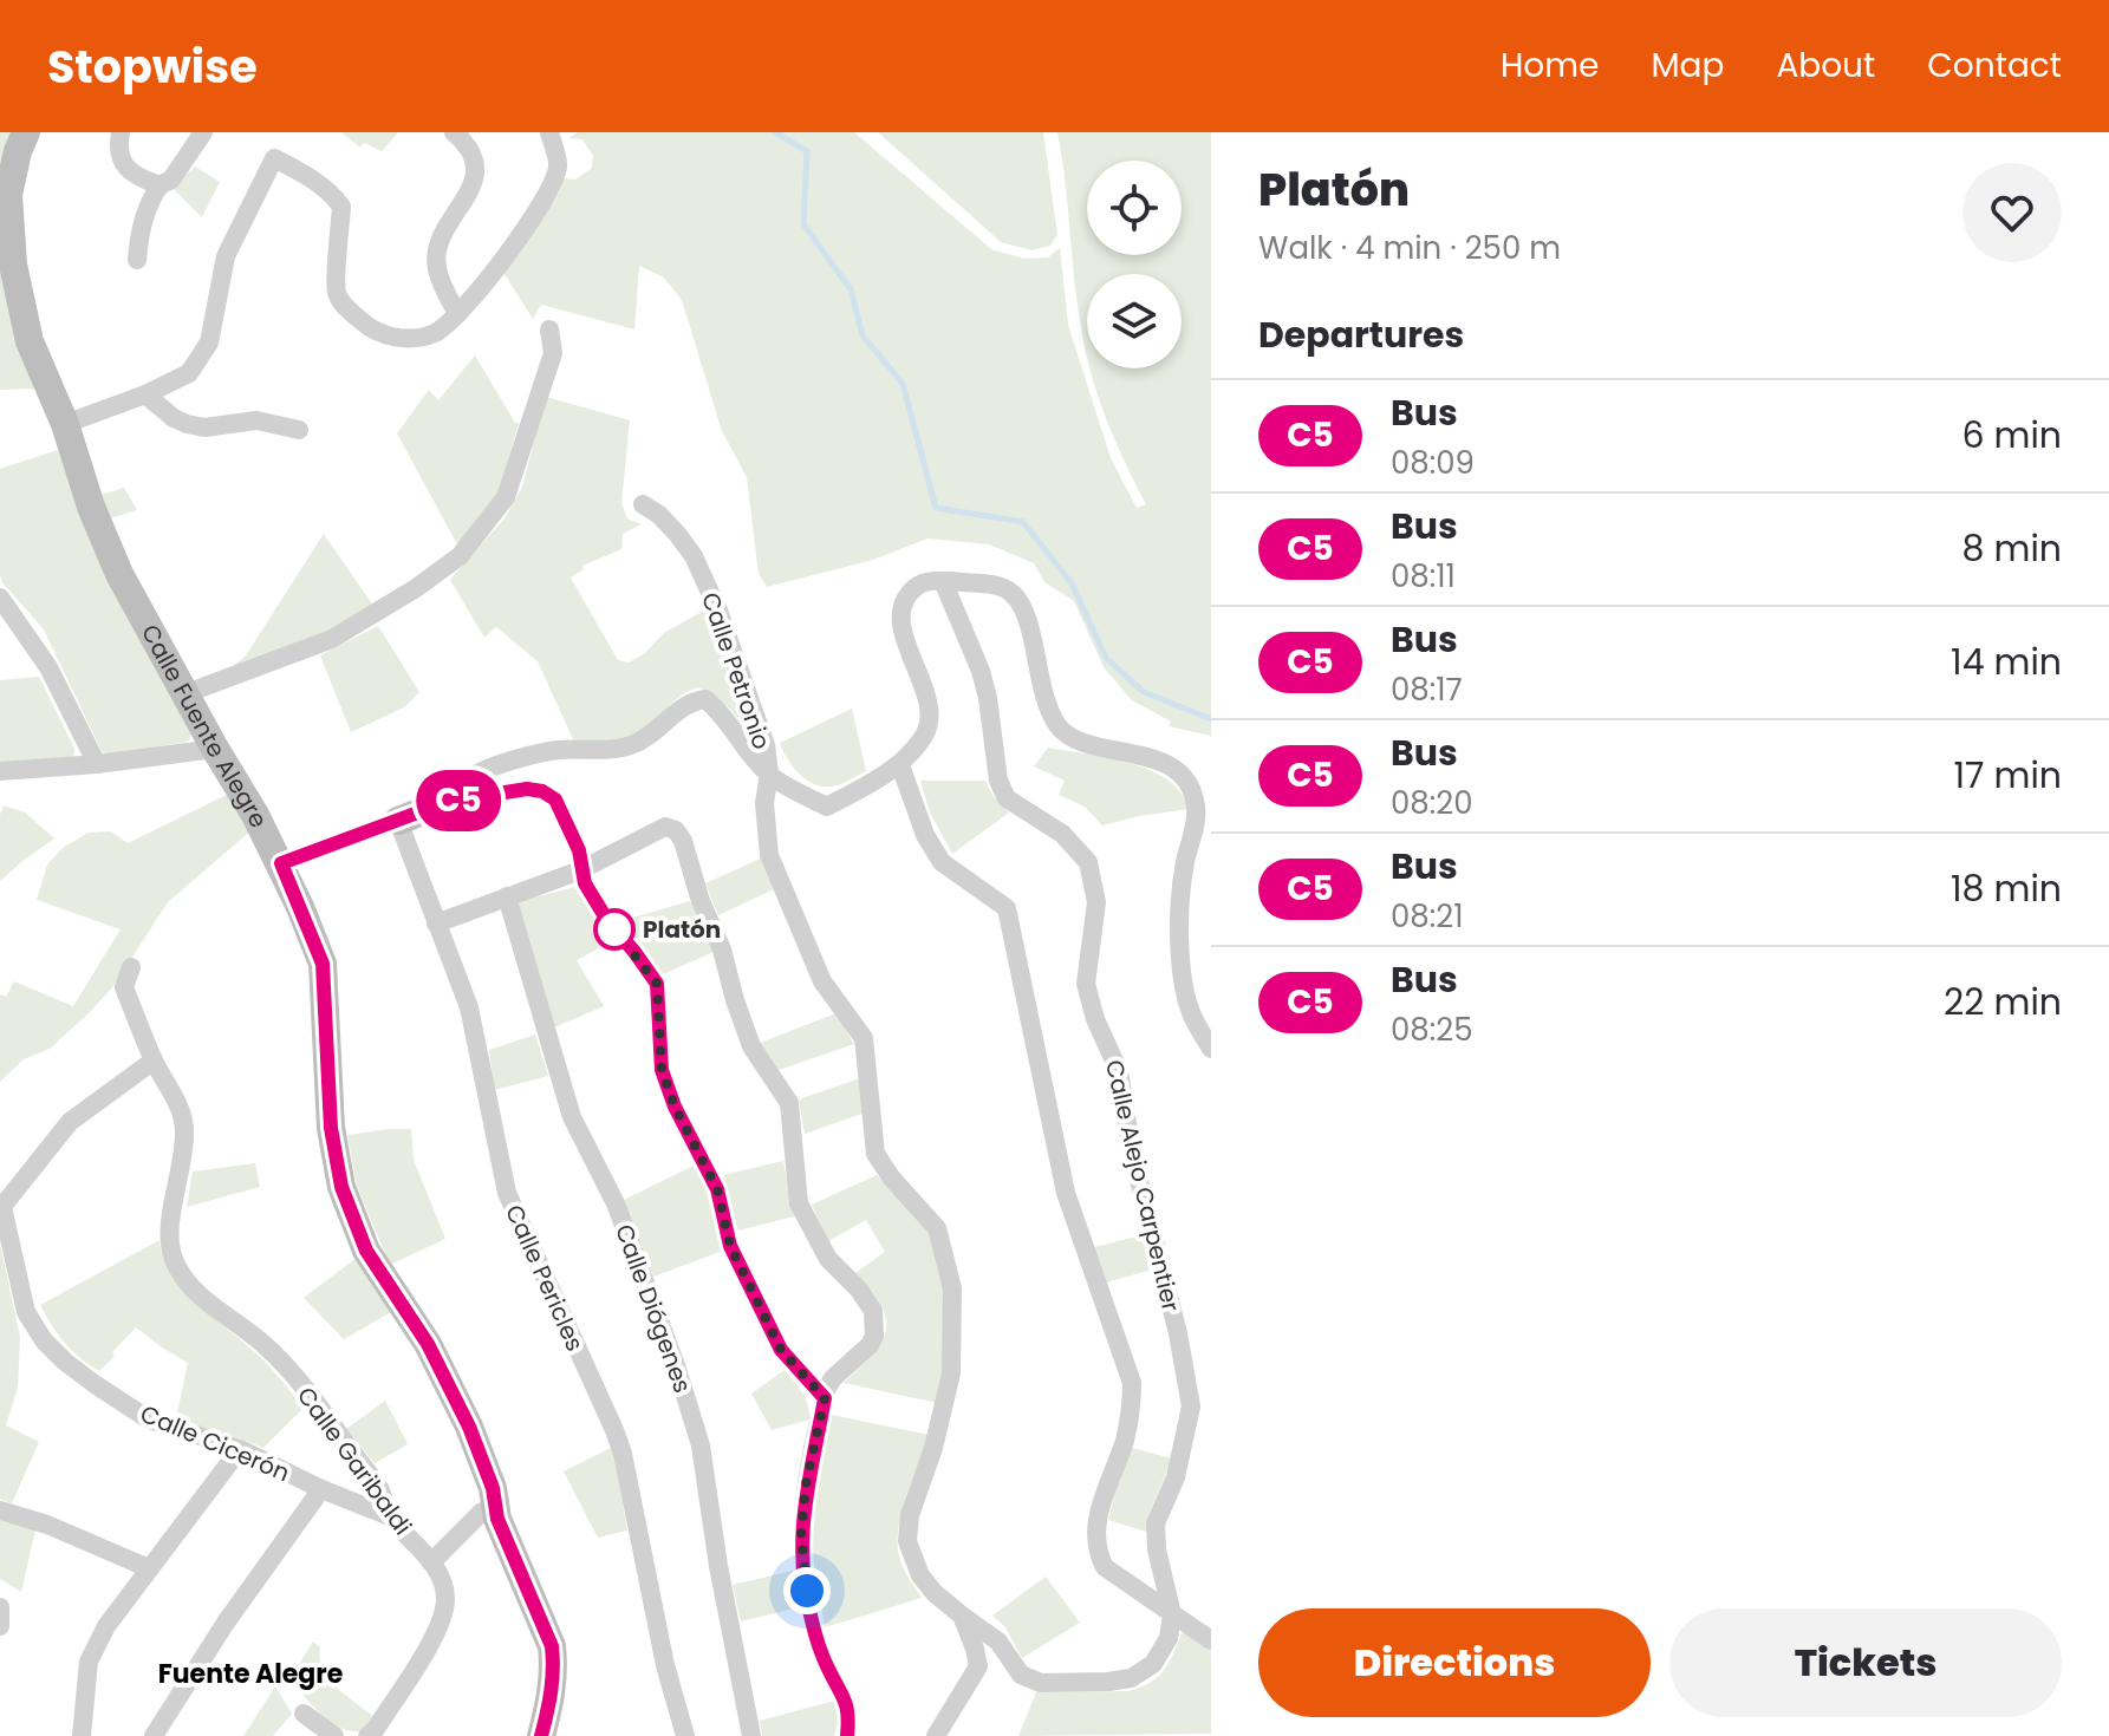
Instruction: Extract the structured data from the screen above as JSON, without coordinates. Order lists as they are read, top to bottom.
{
  "streets": {
    "street": [
      "Calle Petronio",
      "Calle Fuente Alegre",
      "Calle Alejo Carpentier",
      "Calle Pericles",
      "Calle Diógenes",
      "Calle Cicerón",
      "Calle Garibaldi"
    ]
  },
  "crossings": [
    ["Calle Cicerón", "Calle Garibaldi"]
  ],
  "districts": ["Fuente Alegre"],
  "places": ["Platón"],
  "lines": ["bus line C5"],
  "page": {
    "header": "Stopwise",
    "nav": [
      "Home",
      "Map",
      "About",
      "Contact"
    ],
    "on_map": "C5",
    "heading": [
      ["Platón", "Walk · 4 min · 250 m"],
      "Departures"
    ],
    "list": [
      {
        "mark": "C5",
        "name": "Bus",
        "note": "08:09",
        "value": "6 min"
      },
      {
        "mark": "C5",
        "name": "Bus",
        "note": "08:11",
        "value": "8 min"
      },
      {
        "mark": "C5",
        "name": "Bus",
        "note": "08:17",
        "value": "14 min"
      },
      {
        "mark": "C5",
        "name": "Bus",
        "note": "08:20",
        "value": "17 min"
      },
      {
        "mark": "C5",
        "name": "Bus",
        "note": "08:21",
        "value": "18 min"
      },
      {
        "mark": "C5",
        "name": "Bus",
        "note": "08:25",
        "value": "22 min"
      }
    ],
    "buttons": ["Directions", "Tickets"]
  }
}
